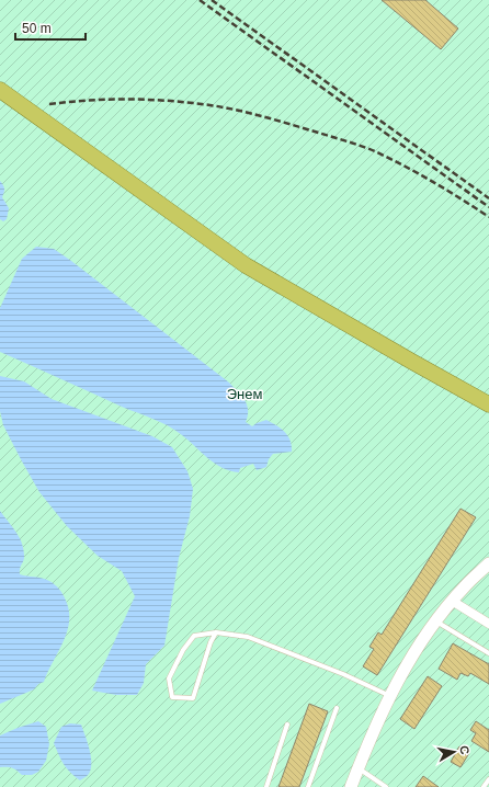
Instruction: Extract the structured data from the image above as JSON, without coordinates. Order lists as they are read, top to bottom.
{
  "parks": ["Энем"],
  "scale_bar": "50 m",
  "north": "right"
}
